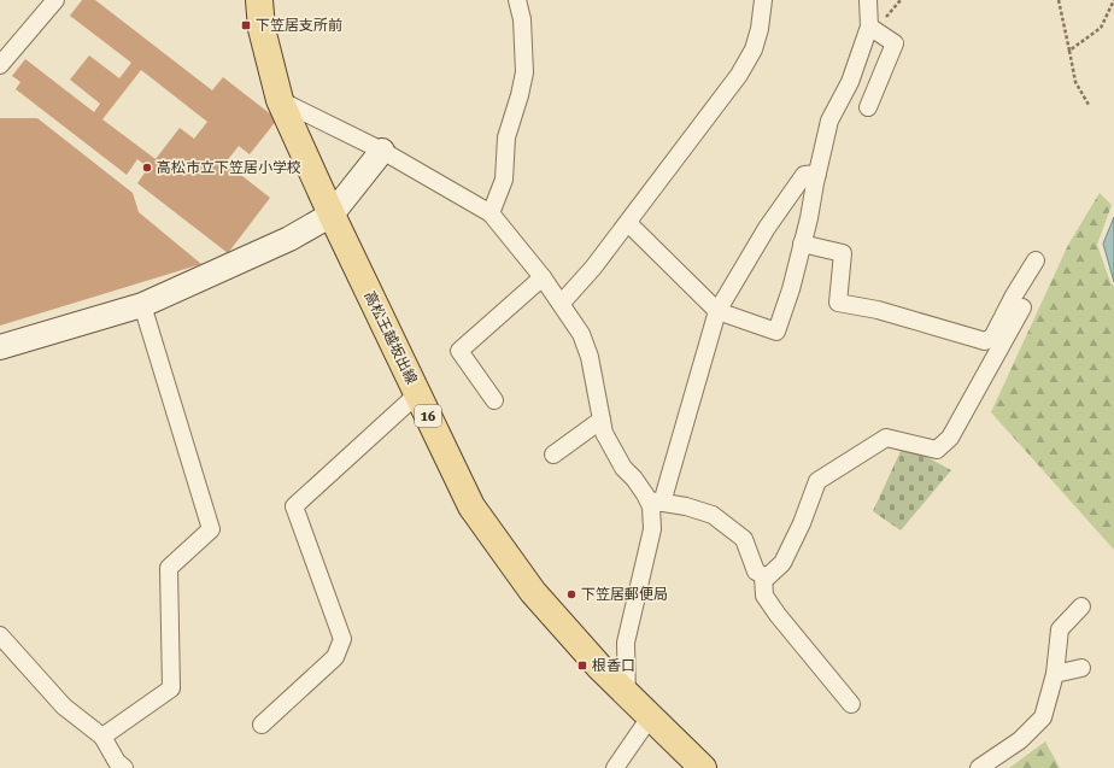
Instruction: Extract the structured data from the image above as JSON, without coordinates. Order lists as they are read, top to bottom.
{
  "streets": {
    "main road": ["高松王越坂出線", "16"]
  },
  "places": {
    "transit": ["下笠居支所前", "根香口"],
    "other": ["高松市立下笠居小学校", "下笠居郵便局"]
  }
}
